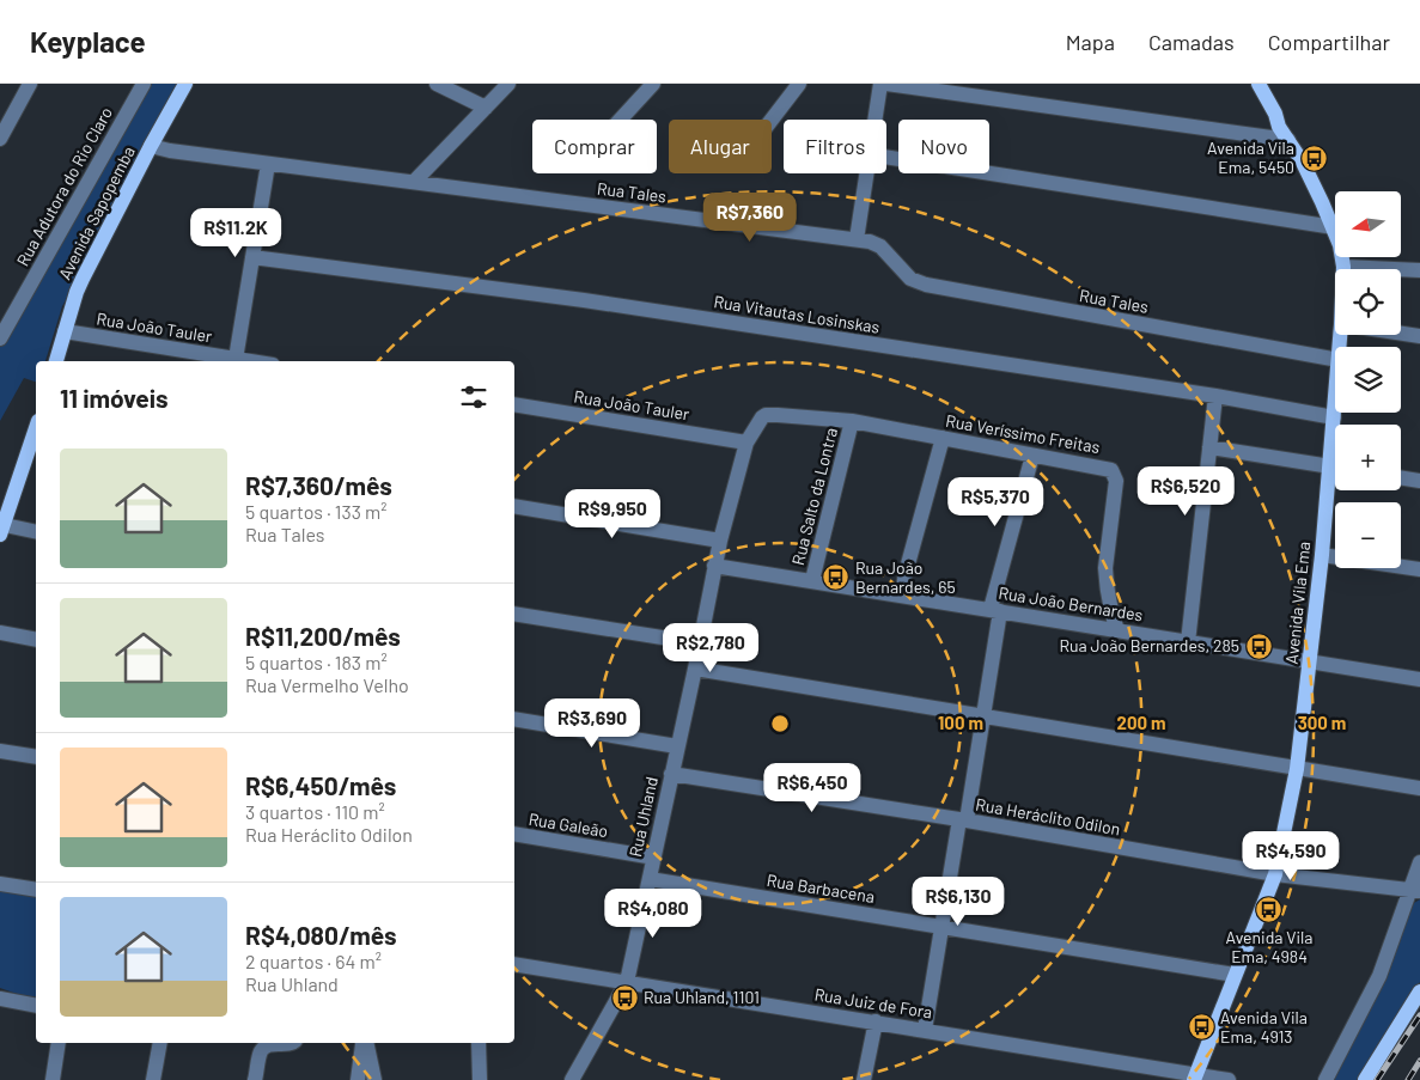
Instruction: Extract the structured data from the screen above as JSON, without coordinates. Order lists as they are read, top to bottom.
{
  "streets": {
    "main road": ["Avenida Sapopemba", "Avenida Vila Ema"],
    "street": [
      "Rua Adutora do Rio Claro",
      "Rua Tales",
      "Rua Vitautas Losinskas",
      "Rua João Tauler",
      "Rua Veríssimo Freitas",
      "Rua Salto da Lontra",
      "Rua João Bernardes",
      "Rua Uhland",
      "Rua Heráclito Odilon",
      "Rua Galeão",
      "Rua Barbacena",
      "Rua Juiz de Fora"
    ]
  },
  "crossings": [
    ["Rua Tales", "Avenida Sapopemba"],
    ["Avenida Sapopemba", "Rua João Tauler"],
    ["Rua Vitautas Losinskas", "Avenida Vila Ema"],
    ["Rua João Tauler", "Rua Uhland"],
    ["Rua Veríssimo Freitas", "Rua Salto da Lontra"],
    ["Rua Veríssimo Freitas", "Rua João Bernardes"],
    ["Rua Veríssimo Freitas", "Rua Uhland"],
    ["Rua Salto da Lontra", "Rua João Bernardes"],
    ["Avenida Vila Ema", "Rua João Bernardes"],
    ["Avenida Vila Ema", "Rua Heráclito Odilon"],
    ["Avenida Vila Ema", "Rua Barbacena"],
    ["Avenida Vila Ema", "Rua Juiz de Fora"],
    ["Rua João Bernardes", "Rua Uhland"],
    ["Rua Uhland", "Rua Heráclito Odilon"],
    ["Rua Uhland", "Rua Galeão"],
    ["Rua Uhland", "Rua Barbacena"],
    ["Rua Uhland", "Rua Juiz de Fora"]
  ],
  "places": {
    "bus stop": [
      "Avenida Vila Ema, 5450",
      "Rua João Bernardes, 65",
      "Rua João Bernardes, 285",
      "Avenida Vila Ema, 4984",
      "Rua Uhland, 1101",
      "Avenida Vila Ema, 4913"
    ]
  },
  "north": "left",
  "page": {
    "header": "Keyplace",
    "nav": ["Mapa", "Camadas", "Compartilhar"],
    "chip": [
      "Comprar",
      "Alugar",
      "Filtros",
      "Novo"
    ],
    "map_buttons": ["+", "−"],
    "price": [
      "R$7,360",
      "R$11.2K",
      "R$6,520",
      "R$5,370",
      "R$9,950",
      "R$2,780",
      "R$3,690",
      "R$6,450",
      "R$4,590",
      "R$6,130",
      "R$4,080"
    ],
    "heading": "11 imóveis",
    "list": [
      {
        "name": "R$7,360/mês",
        "note": "5 quartos · 133 m² · Rua Tales"
      },
      {
        "name": "R$11,200/mês",
        "note": "5 quartos · 183 m² · Rua Vermelho Velho"
      },
      {
        "name": "R$6,450/mês",
        "note": "3 quartos · 110 m² · Rua Heráclito Odilon"
      },
      {
        "name": "R$4,080/mês",
        "note": "2 quartos · 64 m² · Rua Uhland"
      }
    ]
  },
  "rings": ["100 m", "200 m", "300 m"]
}
